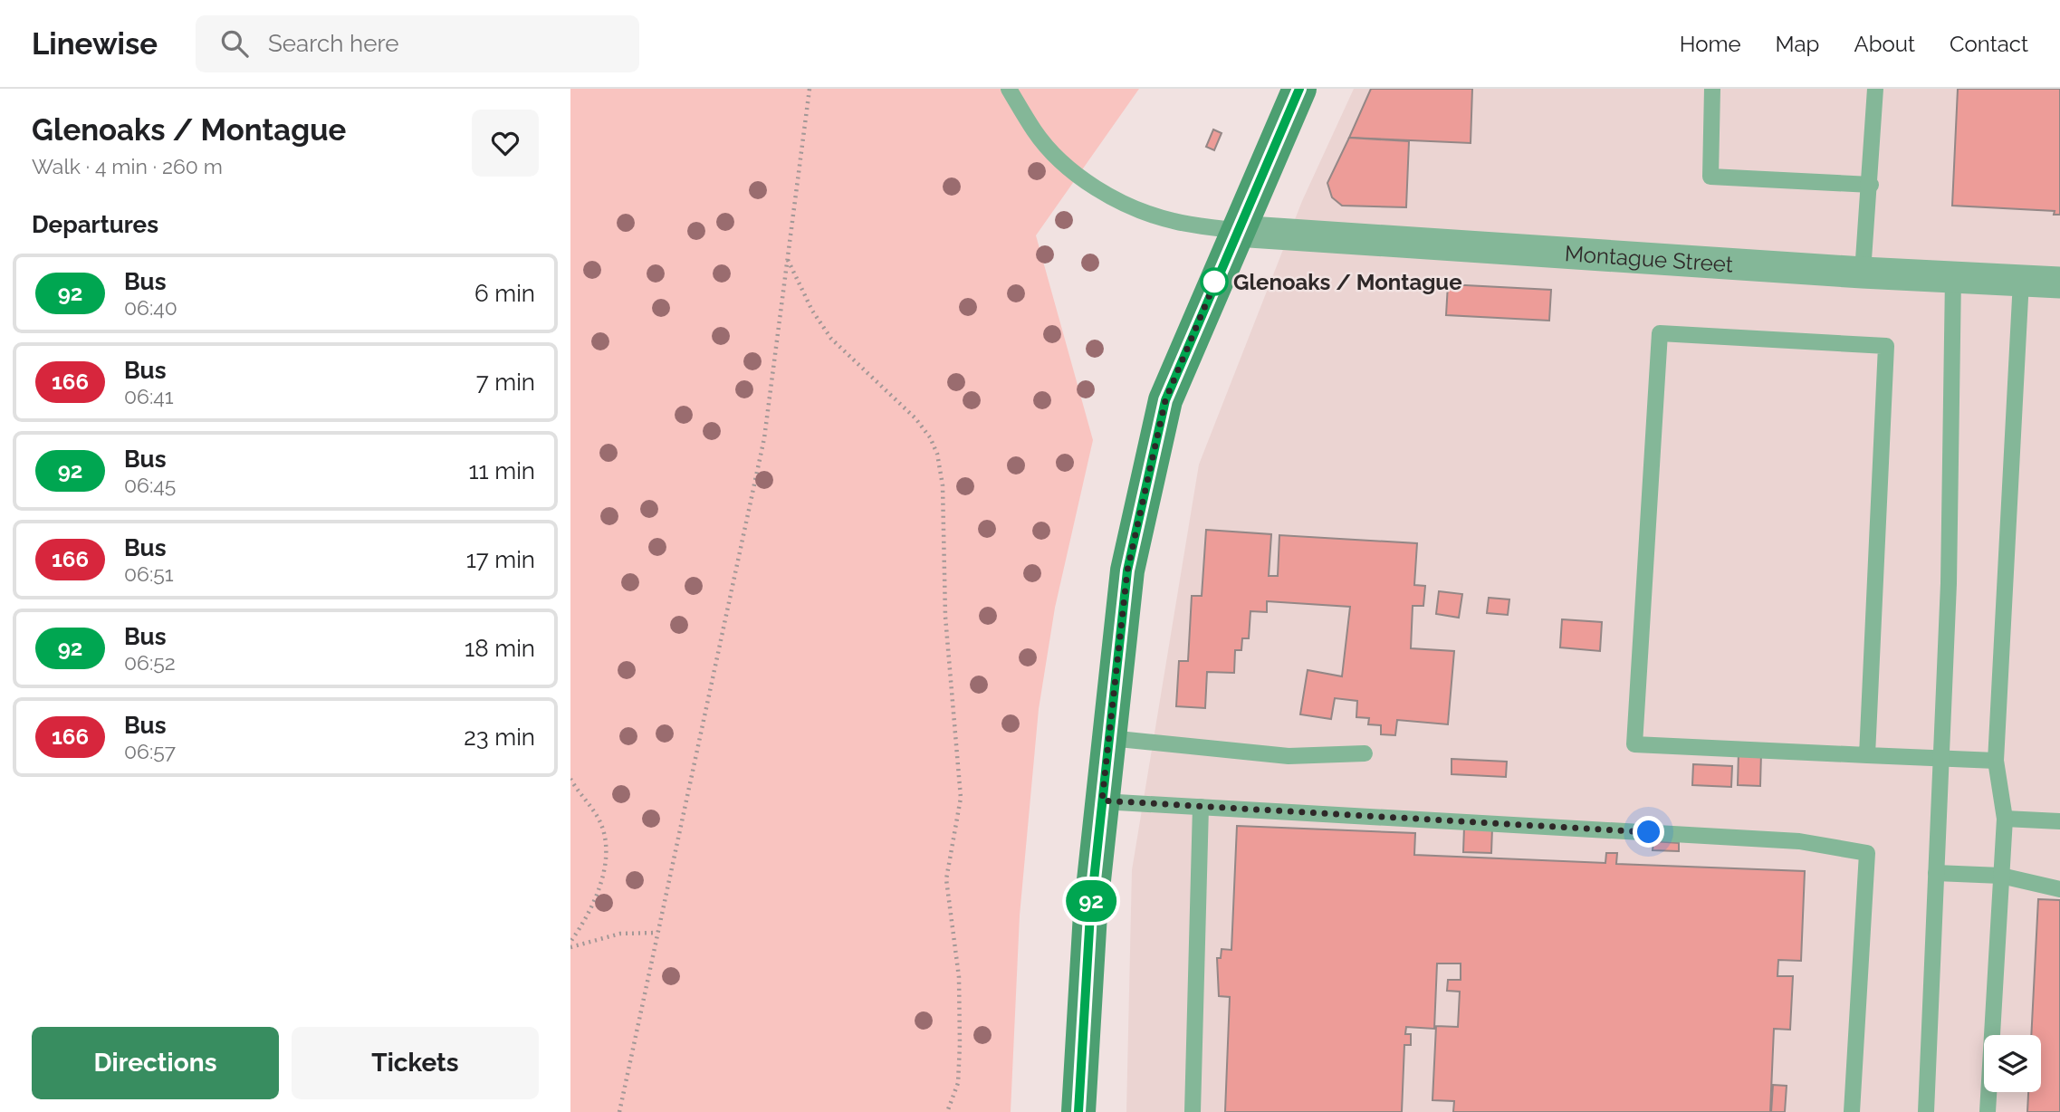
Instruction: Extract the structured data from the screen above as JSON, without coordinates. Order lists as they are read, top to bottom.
{
  "streets": {
    "street": ["Montague Street"]
  },
  "places": ["Glenoaks / Montague"],
  "lines": ["bus line 92"],
  "page": {
    "header": "Linewise",
    "search": "Search here",
    "nav": [
      "Home",
      "Map",
      "About",
      "Contact"
    ],
    "heading": [
      ["Glenoaks / Montague", "Walk · 4 min · 260 m"],
      "Departures"
    ],
    "on_map": "92",
    "list": [
      {
        "mark": "92",
        "name": "Bus",
        "note": "06:40",
        "value": "6 min"
      },
      {
        "mark": "166",
        "name": "Bus",
        "note": "06:41",
        "value": "7 min"
      },
      {
        "mark": "92",
        "name": "Bus",
        "note": "06:45",
        "value": "11 min"
      },
      {
        "mark": "166",
        "name": "Bus",
        "note": "06:51",
        "value": "17 min"
      },
      {
        "mark": "92",
        "name": "Bus",
        "note": "06:52",
        "value": "18 min"
      },
      {
        "mark": "166",
        "name": "Bus",
        "note": "06:57",
        "value": "23 min"
      }
    ],
    "buttons": ["Directions", "Tickets"]
  }
}
